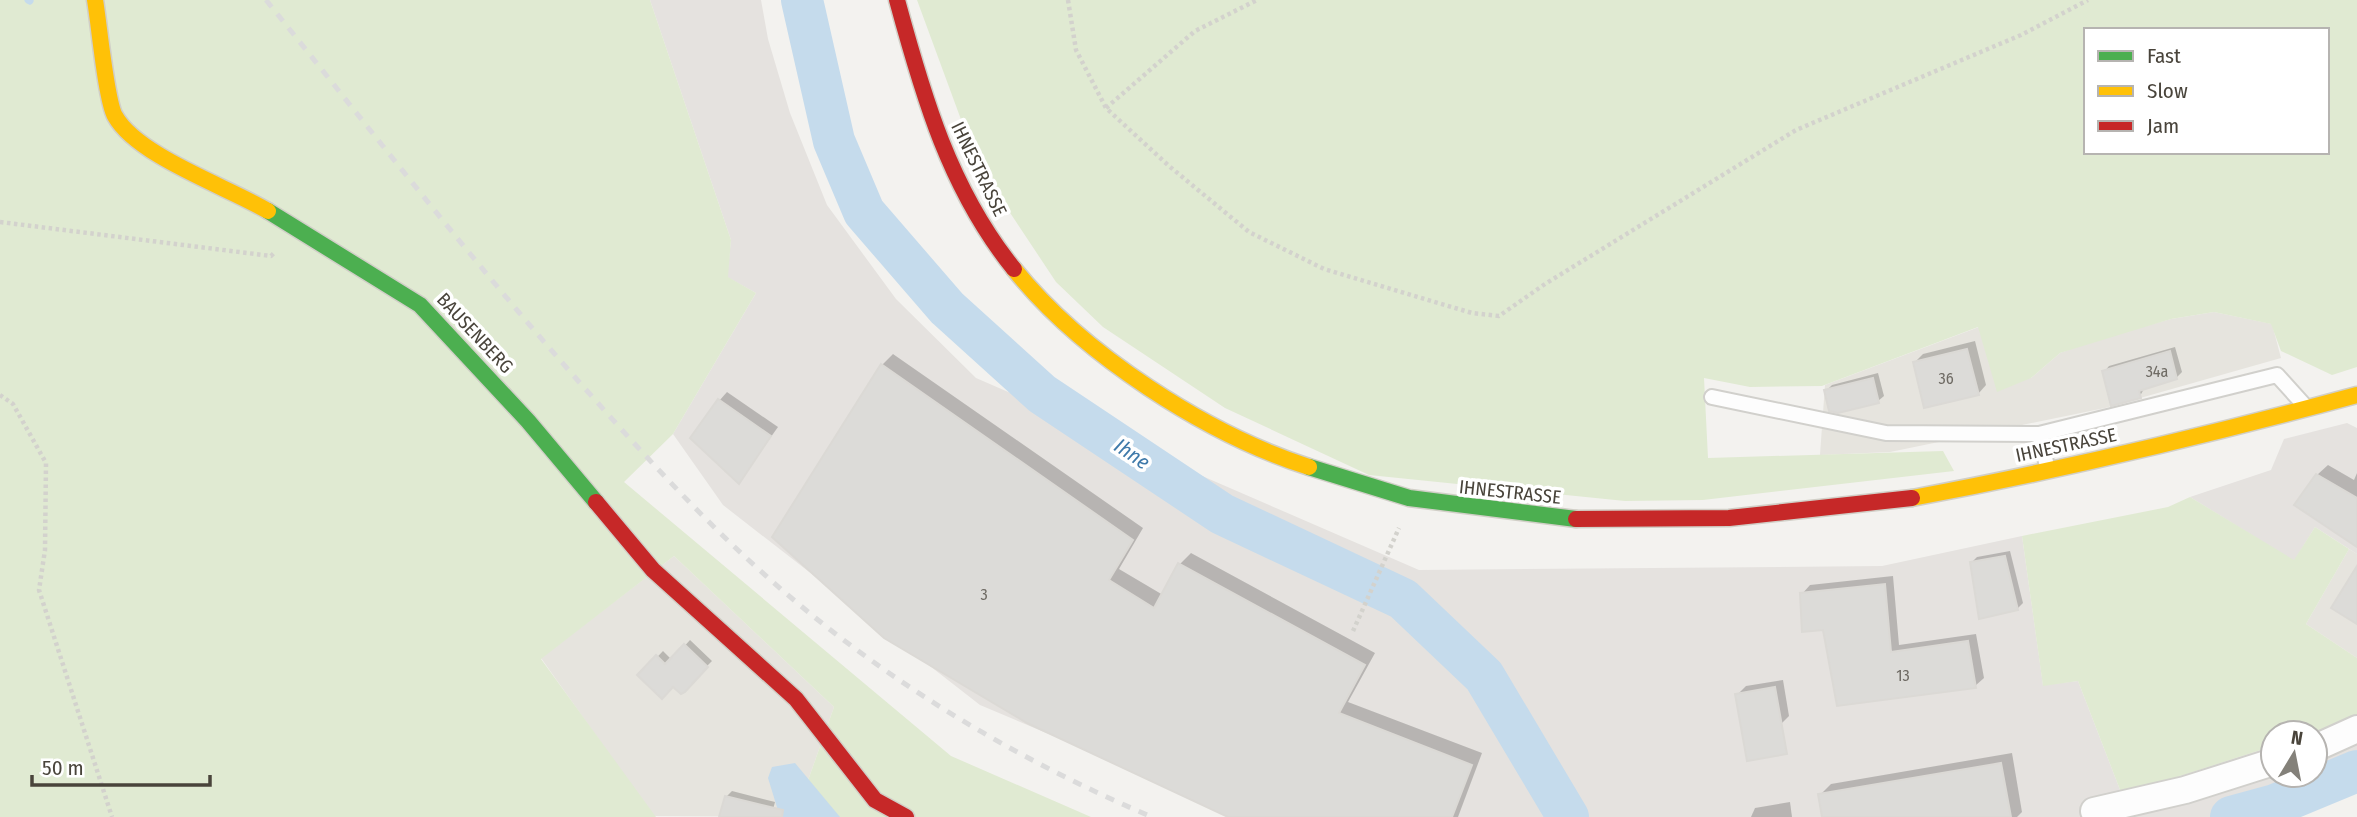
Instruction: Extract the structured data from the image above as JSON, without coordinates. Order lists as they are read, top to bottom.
{
  "streets": {
    "main road": ["IHNESTRASSE", "BAUSENBERG"]
  },
  "water": ["Ihne"],
  "house_numbers": [
    "34a",
    "36",
    "3",
    "13"
  ],
  "legend": ["Fast", "Slow", "Jam"],
  "scale_bar": "50 m",
  "north": "top"
}
